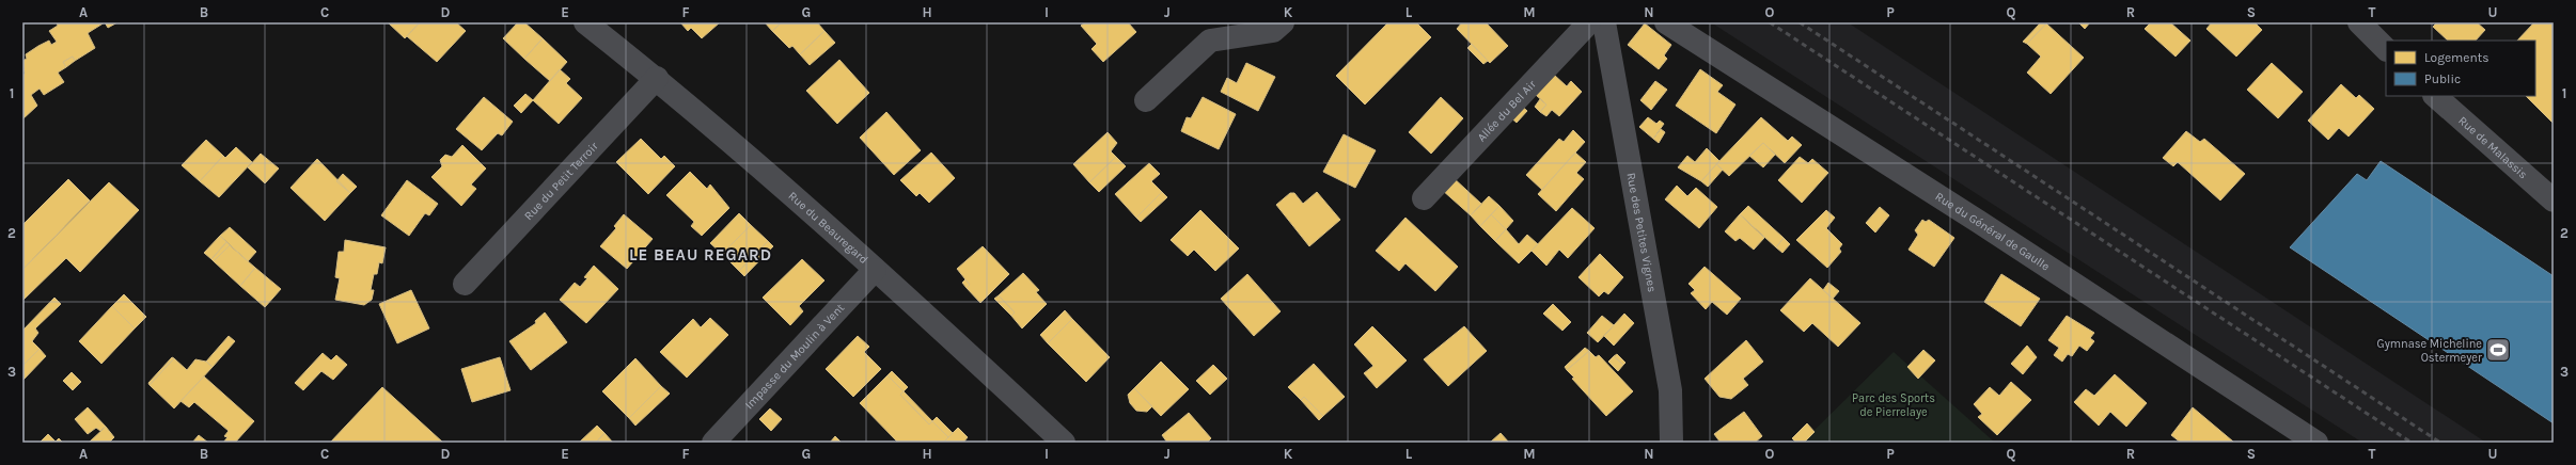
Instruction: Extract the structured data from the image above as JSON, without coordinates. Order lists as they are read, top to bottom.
{
  "streets": {
    "street": [
      "Allée du Bel Air",
      "Rue de Malassis",
      "Rue du Petit Terroir",
      "Rue du Beauregard",
      "Rue du Général de Gaulle",
      "Rue des Petites Vignes",
      "Impasse du Moulin à Vent"
    ]
  },
  "crossings": [
    ["Rue du Petit Terroir", "Rue du Beauregard"],
    ["Rue du Beauregard", "Impasse du Moulin à Vent"]
  ],
  "districts": ["LE BEAU REGARD"],
  "parks": ["Parc des Sports de Pierrelaye"],
  "places": {
    "sports": ["Gymnase Micheline Ostermeyer"]
  },
  "legend": ["Logements", "Public"],
  "grid": {
    "columns": [
      "A",
      "B",
      "C",
      "D",
      "E",
      "F",
      "G",
      "H",
      "I",
      "J",
      "K",
      "L",
      "M",
      "N",
      "O",
      "P",
      "Q",
      "R",
      "S",
      "T",
      "U"
    ],
    "rows": ["1", "2", "3"]
  }
}
